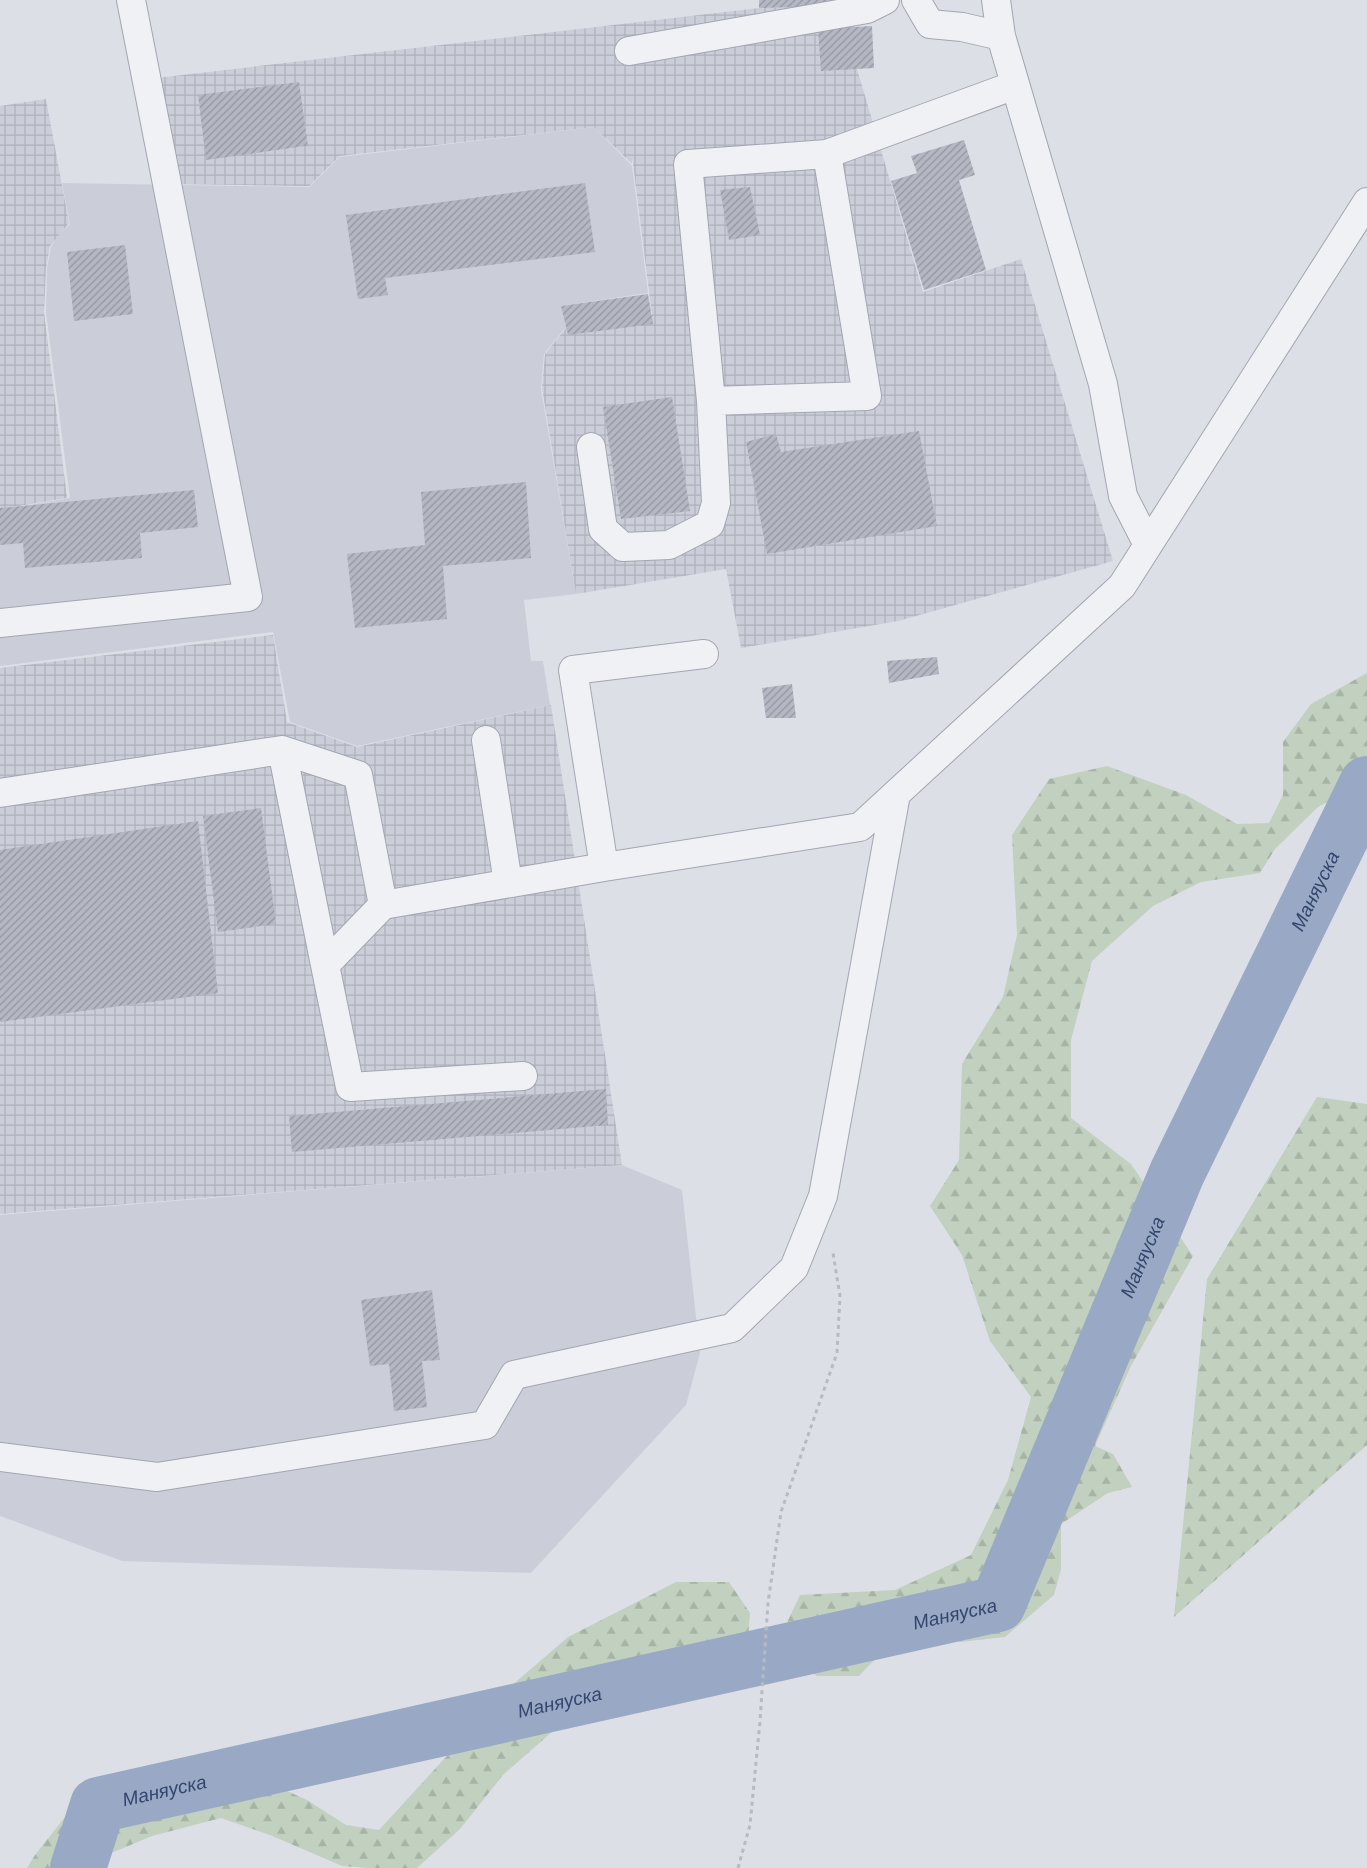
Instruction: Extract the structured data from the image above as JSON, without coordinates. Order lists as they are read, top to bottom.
{
  "water": ["Маняуска"]
}
